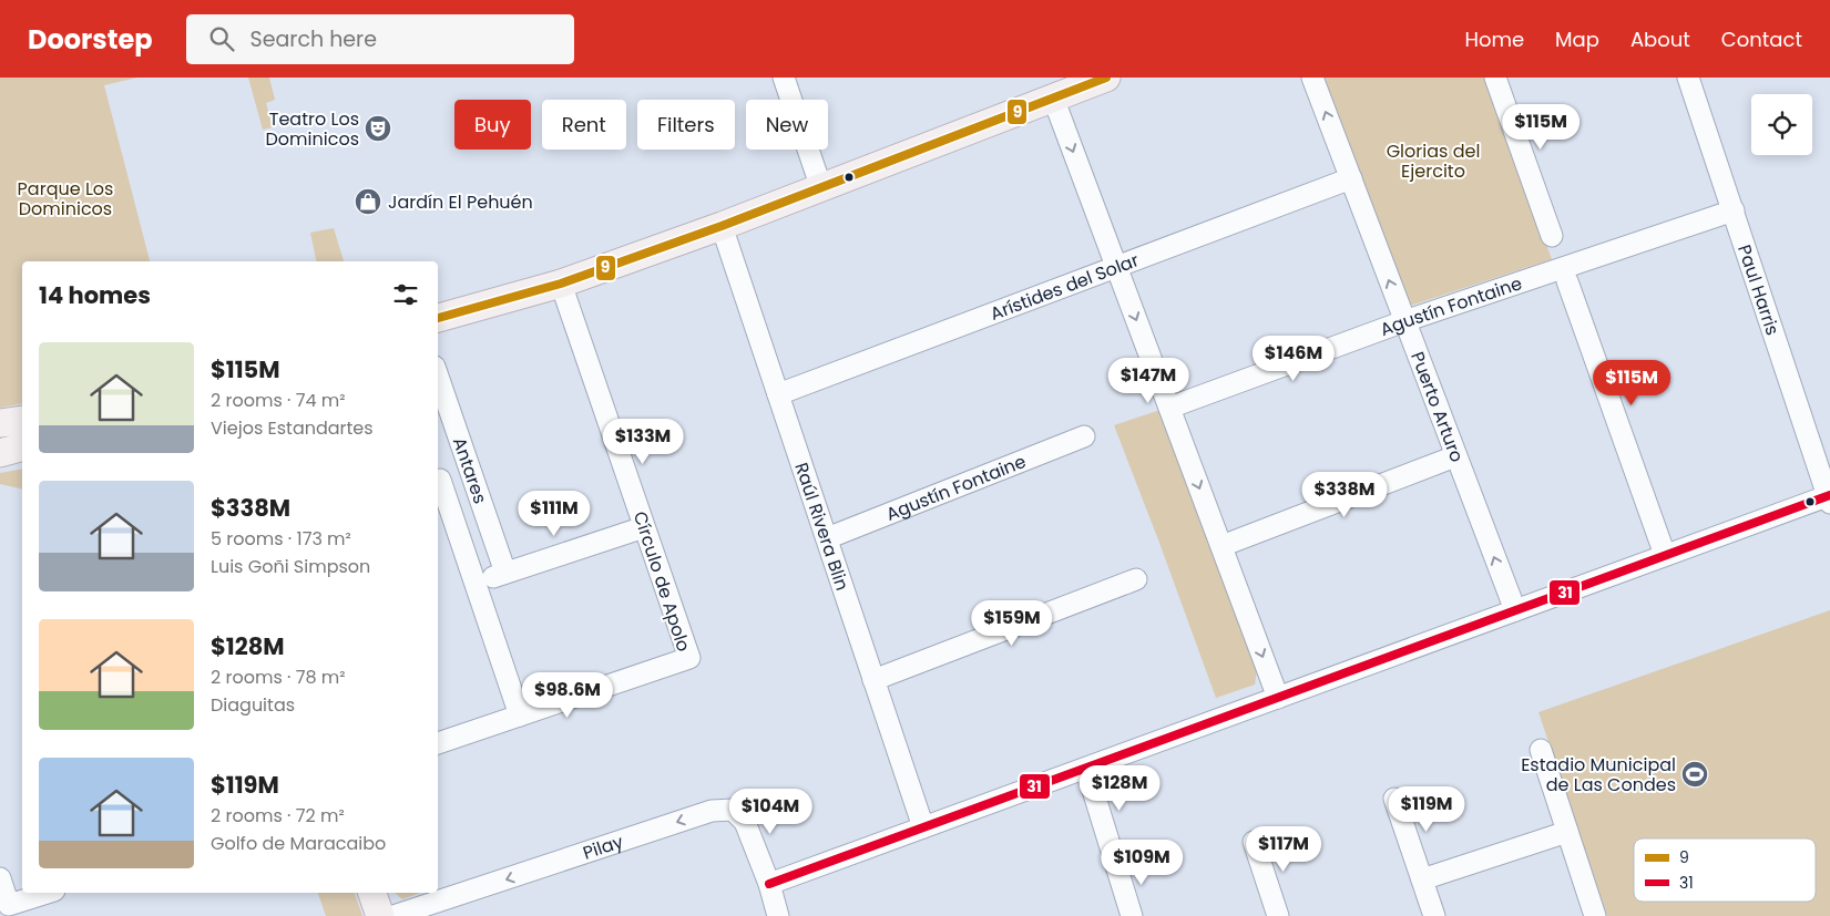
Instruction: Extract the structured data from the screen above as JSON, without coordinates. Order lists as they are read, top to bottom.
{
  "streets": {
    "street": [
      "Arístides del Solar",
      "Paul Harris",
      "Agustín Fontaine",
      "Puerto Arturo",
      "Antares",
      "Raúl Rivera Blin",
      "Círculo de Apolo",
      "Pilay"
    ]
  },
  "crossings": [
    ["Arístides del Solar", "Puerto Arturo"],
    ["Arístides del Solar", "Raúl Rivera Blin"],
    ["Paul Harris", "Agustín Fontaine"],
    ["Agustín Fontaine", "Puerto Arturo"],
    ["Agustín Fontaine", "Raúl Rivera Blin"],
    ["Antares", "Círculo de Apolo"]
  ],
  "one_way": ["Pilay"],
  "parks": ["Glorias del Ejercito", "Parque Los Dominicos"],
  "places": {
    "theatre": ["Teatro Los Dominicos"],
    "shop": ["Jardín El Pehuén"],
    "sports": ["Estadio Municipal de Las Condes"]
  },
  "lines": ["transit line 9", "transit line 31"],
  "legend": ["9", "31"],
  "page": {
    "header": "Doorstep",
    "search": "Search here",
    "nav": [
      "Home",
      "Map",
      "About",
      "Contact"
    ],
    "chip": [
      "Buy",
      "Rent",
      "Filters",
      "New"
    ],
    "price": [
      "$115M",
      "$146M",
      "$147M",
      "$115M",
      "$133M",
      "$338M",
      "$111M",
      "$159M",
      "$98.6M",
      "$128M",
      "$119M",
      "$104M",
      "$117M",
      "$109M"
    ],
    "heading": "14 homes",
    "list": [
      {
        "name": "$115M",
        "note": "2 rooms · 74 m² · Viejos Estandartes"
      },
      {
        "name": "$338M",
        "note": "5 rooms · 173 m² · Luis Goñi Simpson"
      },
      {
        "name": "$128M",
        "note": "2 rooms · 78 m² · Diaguitas"
      },
      {
        "name": "$119M",
        "note": "2 rooms · 72 m² · Golfo de Maracaibo"
      }
    ]
  }
}
